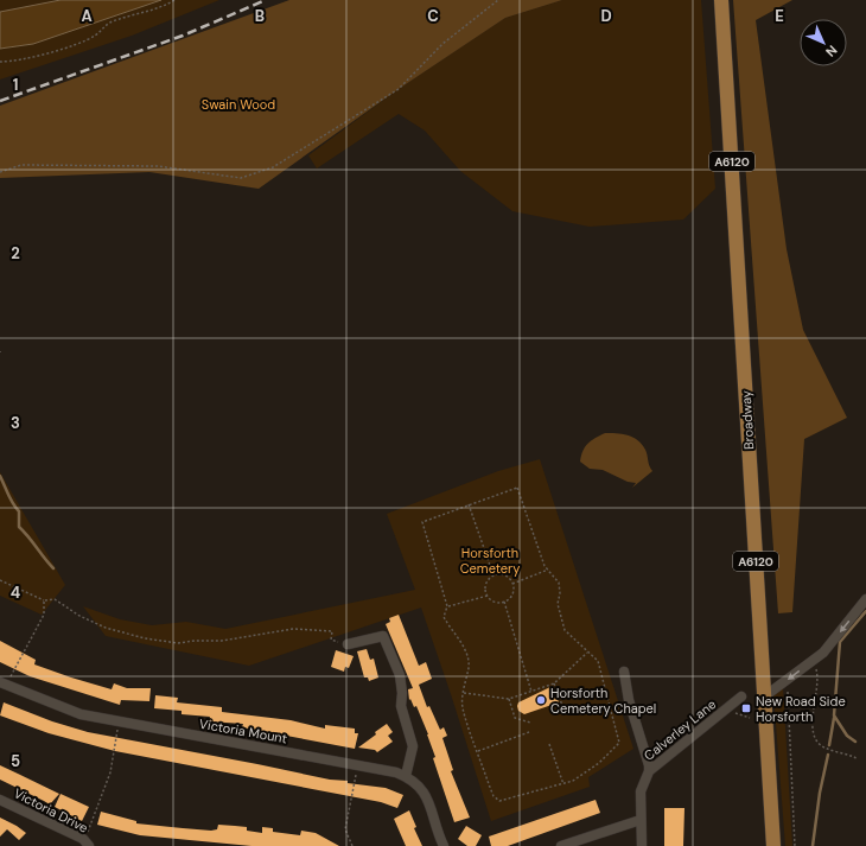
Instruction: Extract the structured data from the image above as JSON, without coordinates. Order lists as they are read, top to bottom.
{
  "streets": {
    "highway": ["A6120", "Broadway"],
    "street": ["Calverley Lane", "Victoria Mount", "Victoria Drive"]
  },
  "parks": ["Swain Wood", "Horsforth Cemetery"],
  "places": {
    "other": ["Horsforth Cemetery Chapel"],
    "transit": ["New Road Side Horsforth"]
  },
  "north": "bottom right",
  "grid": {
    "columns": [
      "A",
      "B",
      "C",
      "D",
      "E"
    ],
    "rows": [
      "1",
      "2",
      "3",
      "4",
      "5"
    ]
  }
}
